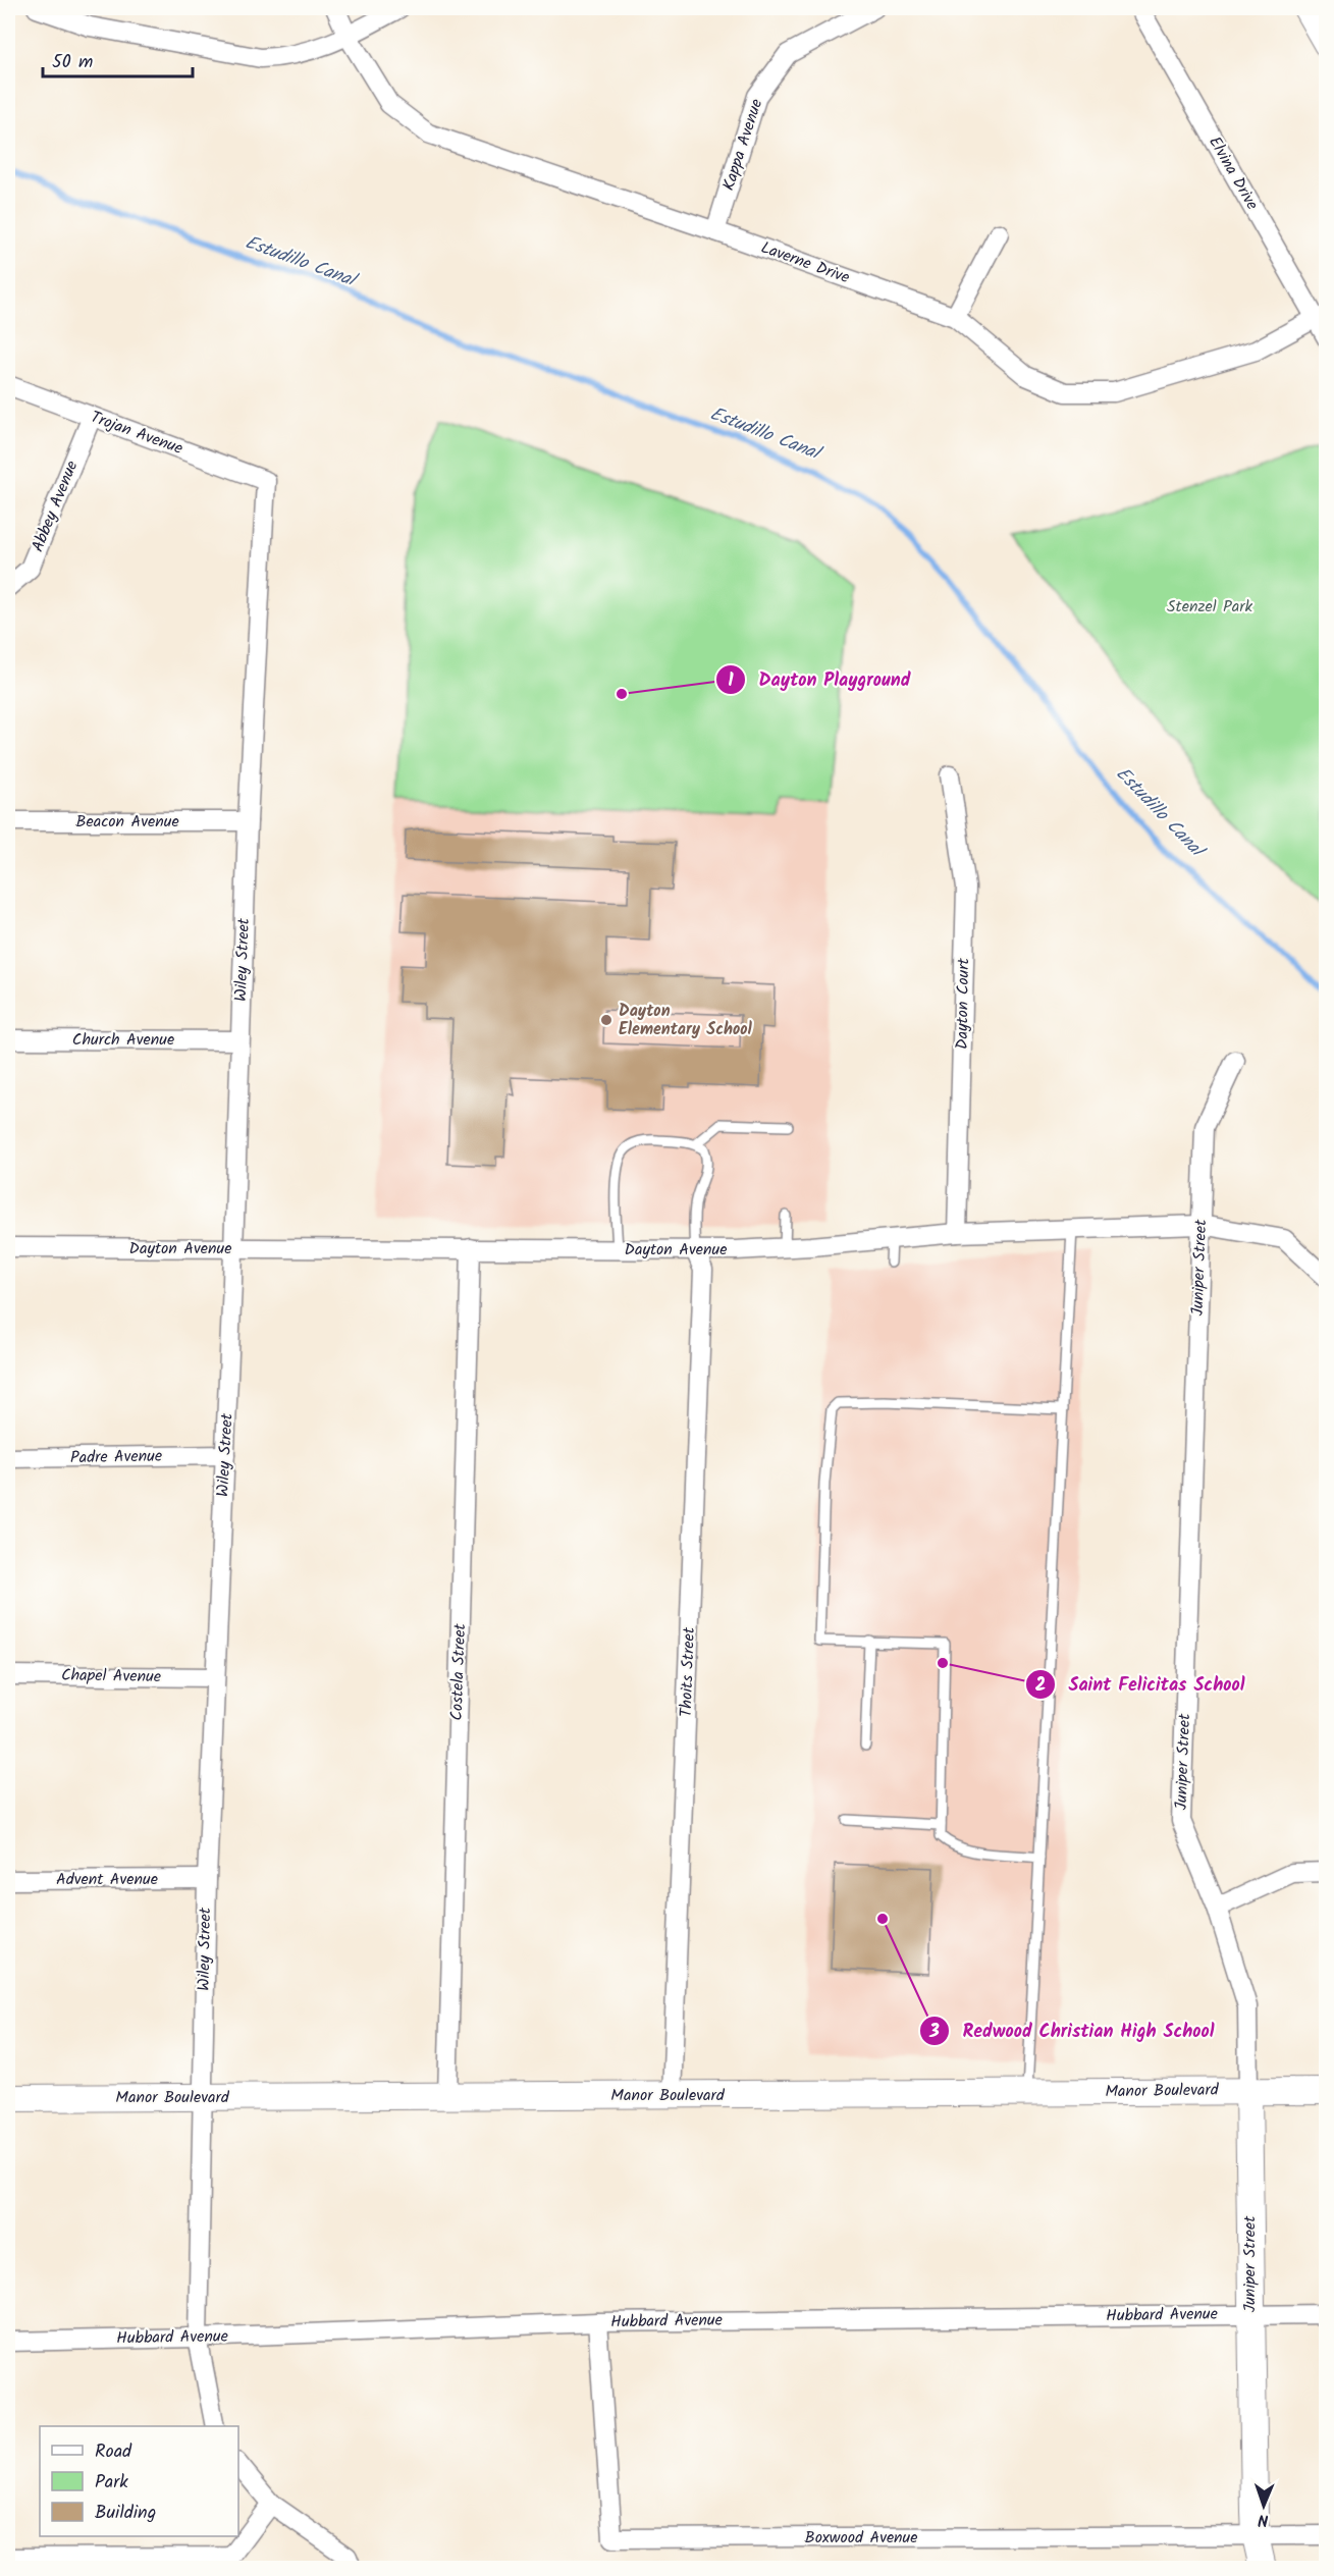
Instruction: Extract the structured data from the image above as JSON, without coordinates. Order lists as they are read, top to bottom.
{
  "streets": {
    "street": [
      "Kappa Avenue",
      "Elvina Drive",
      "Laverne Drive",
      "Trojan Avenue",
      "Abbey Avenue",
      "Beacon Avenue",
      "Wiley Street",
      "Dayton Court",
      "Church Avenue",
      "Dayton Avenue",
      "Juniper Street",
      "Padre Avenue",
      "Costela Street",
      "Thoits Street",
      "Chapel Avenue",
      "Advent Avenue",
      "Manor Boulevard",
      "Hubbard Avenue",
      "Boxwood Avenue"
    ]
  },
  "crossings": [
    ["Kappa Avenue", "Laverne Drive"],
    ["Elvina Drive", "Laverne Drive"],
    ["Trojan Avenue", "Abbey Avenue"],
    ["Trojan Avenue", "Wiley Street"],
    ["Beacon Avenue", "Wiley Street"],
    ["Wiley Street", "Church Avenue"],
    ["Wiley Street", "Dayton Avenue"],
    ["Wiley Street", "Padre Avenue"],
    ["Wiley Street", "Chapel Avenue"],
    ["Wiley Street", "Advent Avenue"],
    ["Wiley Street", "Manor Boulevard"],
    ["Wiley Street", "Hubbard Avenue"],
    ["Dayton Court", "Dayton Avenue"],
    ["Dayton Avenue", "Juniper Street"],
    ["Dayton Avenue", "Costela Street"],
    ["Dayton Avenue", "Thoits Street"],
    ["Juniper Street", "Manor Boulevard"],
    ["Juniper Street", "Hubbard Avenue"],
    ["Juniper Street", "Boxwood Avenue"],
    ["Costela Street", "Manor Boulevard"],
    ["Thoits Street", "Manor Boulevard"],
    ["Hubbard Avenue", "Boxwood Avenue"]
  ],
  "water": ["Estudillo Canal"],
  "parks": ["Stenzel Park"],
  "places": [
    "Dayton Playground",
    "Dayton Elementary School",
    "Saint Felicitas School",
    "Redwood Christian High School"
  ],
  "legend": ["Road", "Park", "Building"],
  "scale_bar": "50 m",
  "north": "bottom"
}
